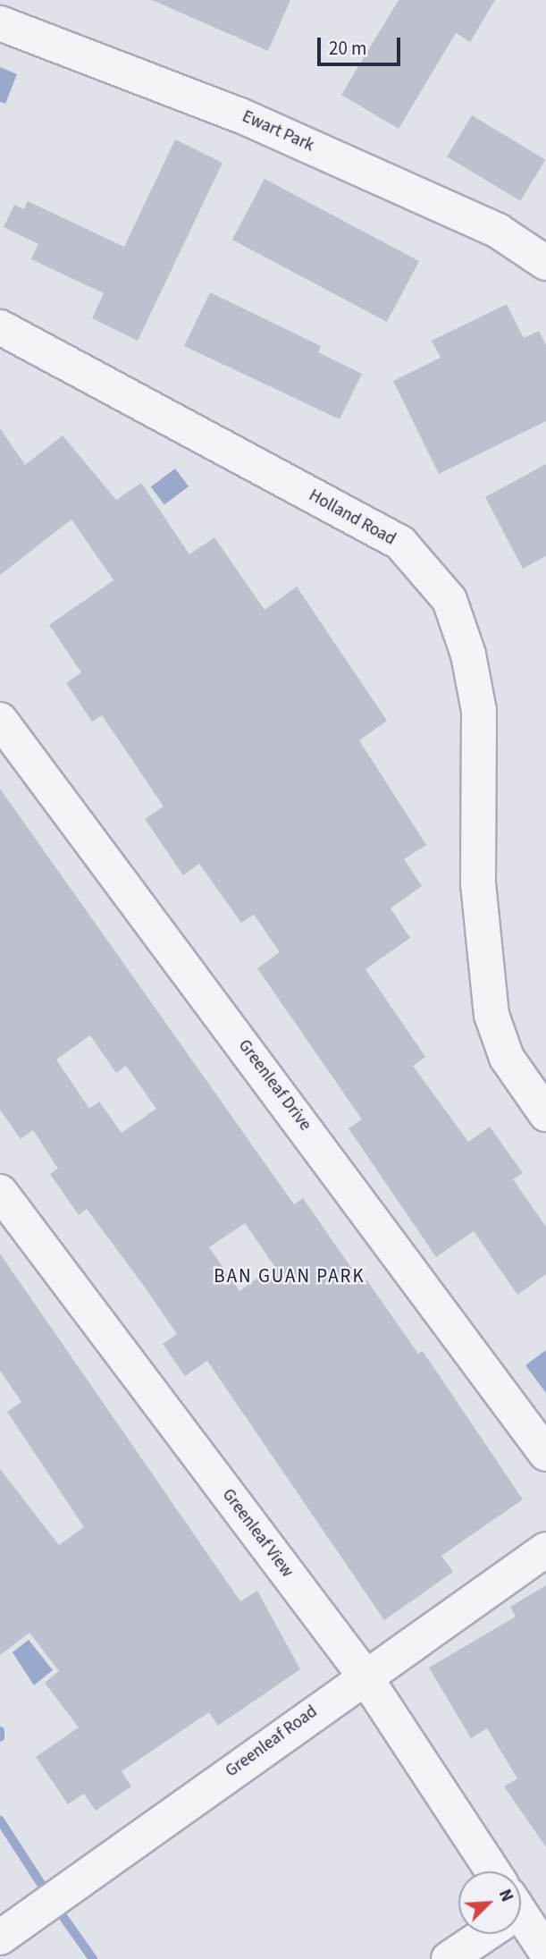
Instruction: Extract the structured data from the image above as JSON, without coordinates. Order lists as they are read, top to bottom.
{
  "streets": {
    "street": [
      "Ewart Park",
      "Holland Road",
      "Greenleaf Drive",
      "Greenleaf View",
      "Greenleaf Road"
    ]
  },
  "crossings": [
    ["Greenleaf View", "Greenleaf Road"]
  ],
  "districts": ["BAN GUAN PARK"],
  "scale_bar": "20 m",
  "north": "top right"
}
